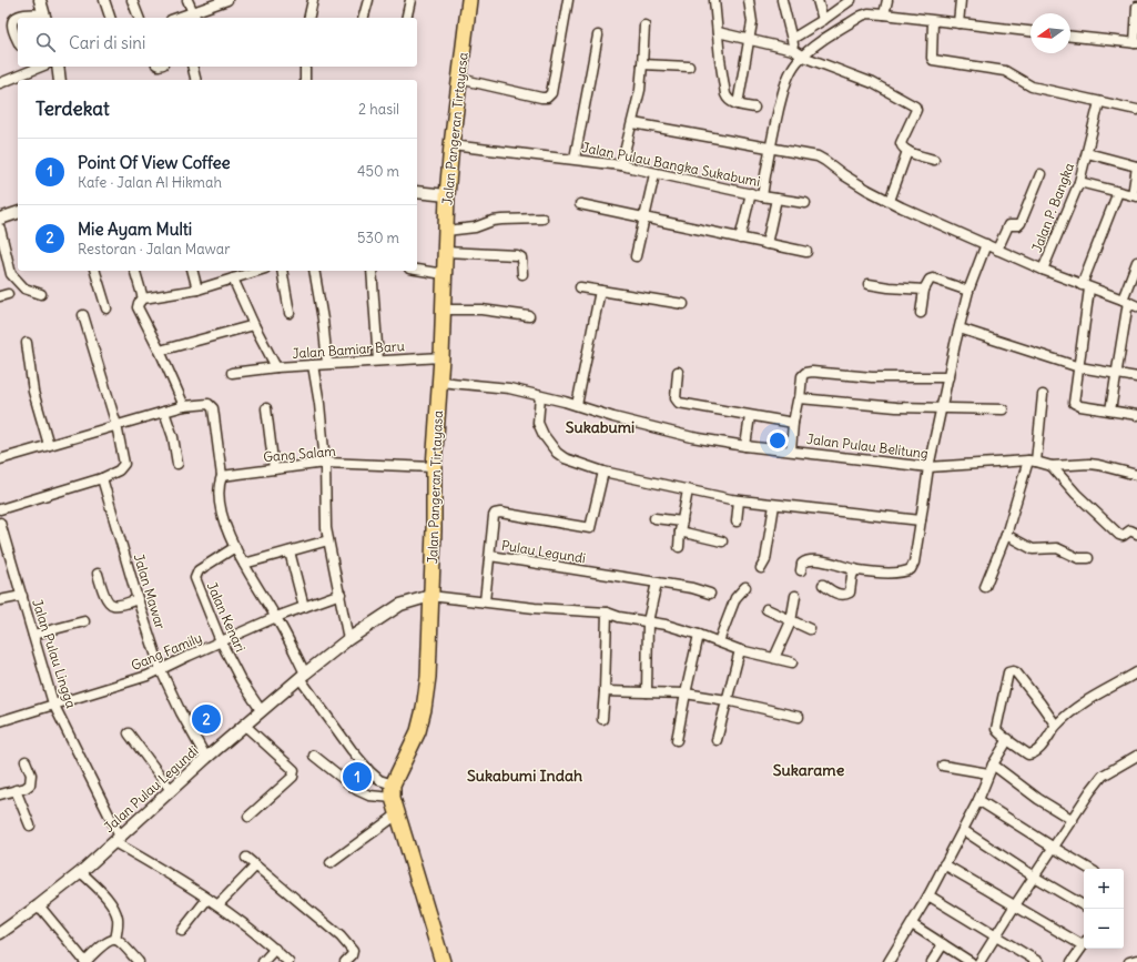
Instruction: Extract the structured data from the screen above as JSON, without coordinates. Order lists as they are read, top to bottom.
{
  "streets": {
    "main road": ["Jalan Pangeran Tirtayasa"],
    "street": [
      "Jalan Pulau Bangka Sukabumi",
      "Jalan P. Bangka",
      "Jalan Bamiar Baru",
      "Jalan Pulau Belitung",
      "Gang Salam",
      "Pulau Legundi",
      "Jalan Mawar",
      "Jalan Kenari",
      "Gang Family",
      "Jalan Pulau Lingga",
      "Jalan Pulau Legundi"
    ]
  },
  "crossings": [
    ["Jalan Pangeran Tirtayasa", "Jalan Pulau Bangka Sukabumi"],
    ["Jalan Pangeran Tirtayasa", "Jalan Bamiar Baru"],
    ["Jalan Pangeran Tirtayasa", "Jalan Pulau Belitung"],
    ["Jalan Pangeran Tirtayasa", "Gang Salam"],
    ["Jalan Pangeran Tirtayasa", "Jalan Pulau Legundi"],
    ["Jalan Mawar", "Gang Family"],
    ["Jalan Mawar", "Jalan Pulau Legundi"],
    ["Jalan Kenari", "Gang Family"],
    ["Jalan Kenari", "Jalan Pulau Legundi"],
    ["Gang Family", "Jalan Pulau Lingga"],
    ["Jalan Pulau Lingga", "Jalan Pulau Legundi"]
  ],
  "districts": ["Sukabumi", "Sukarame", "Sukabumi Indah"],
  "north": "left",
  "page": {
    "search": "Cari di sini",
    "heading": ["Terdekat", "2 hasil"],
    "list": [
      {
        "mark": "1",
        "name": "Point Of View Coffee",
        "note": "Kafe · Jalan Al Hikmah",
        "value": "450 m"
      },
      {
        "mark": "2",
        "name": "Mie Ayam Multi",
        "note": "Restoran · Jalan Mawar",
        "value": "530 m"
      }
    ],
    "pins": ["2", "1"],
    "map_buttons": ["+", "−"]
  }
}
